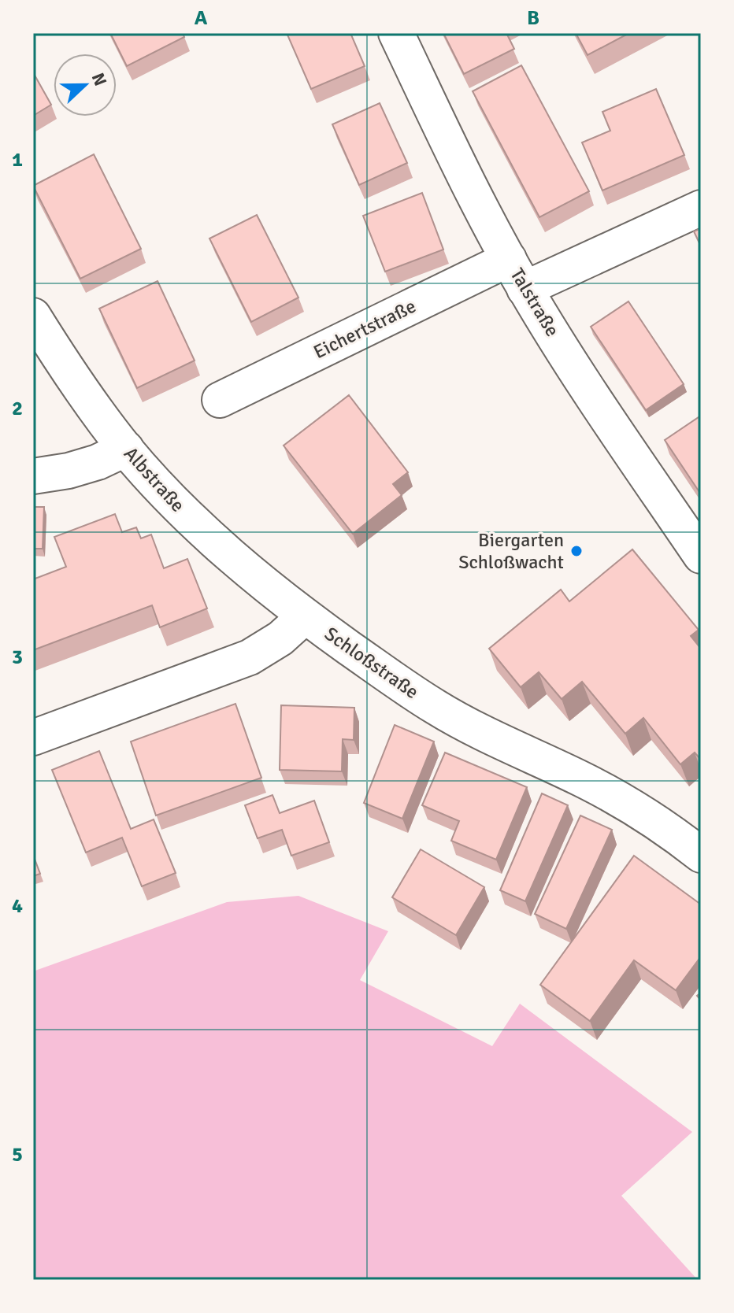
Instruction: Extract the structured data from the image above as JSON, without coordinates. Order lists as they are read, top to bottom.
{
  "streets": {
    "street": [
      "Talstraße",
      "Eichertstraße",
      "Albstraße",
      "Schloßstraße"
    ]
  },
  "crossings": [
    ["Talstraße", "Eichertstraße"],
    ["Albstraße", "Schloßstraße"]
  ],
  "places": ["Biergarten Schloßwacht"],
  "north": "right",
  "grid": {
    "columns": ["A", "B"],
    "rows": [
      "1",
      "2",
      "3",
      "4",
      "5"
    ]
  }
}
